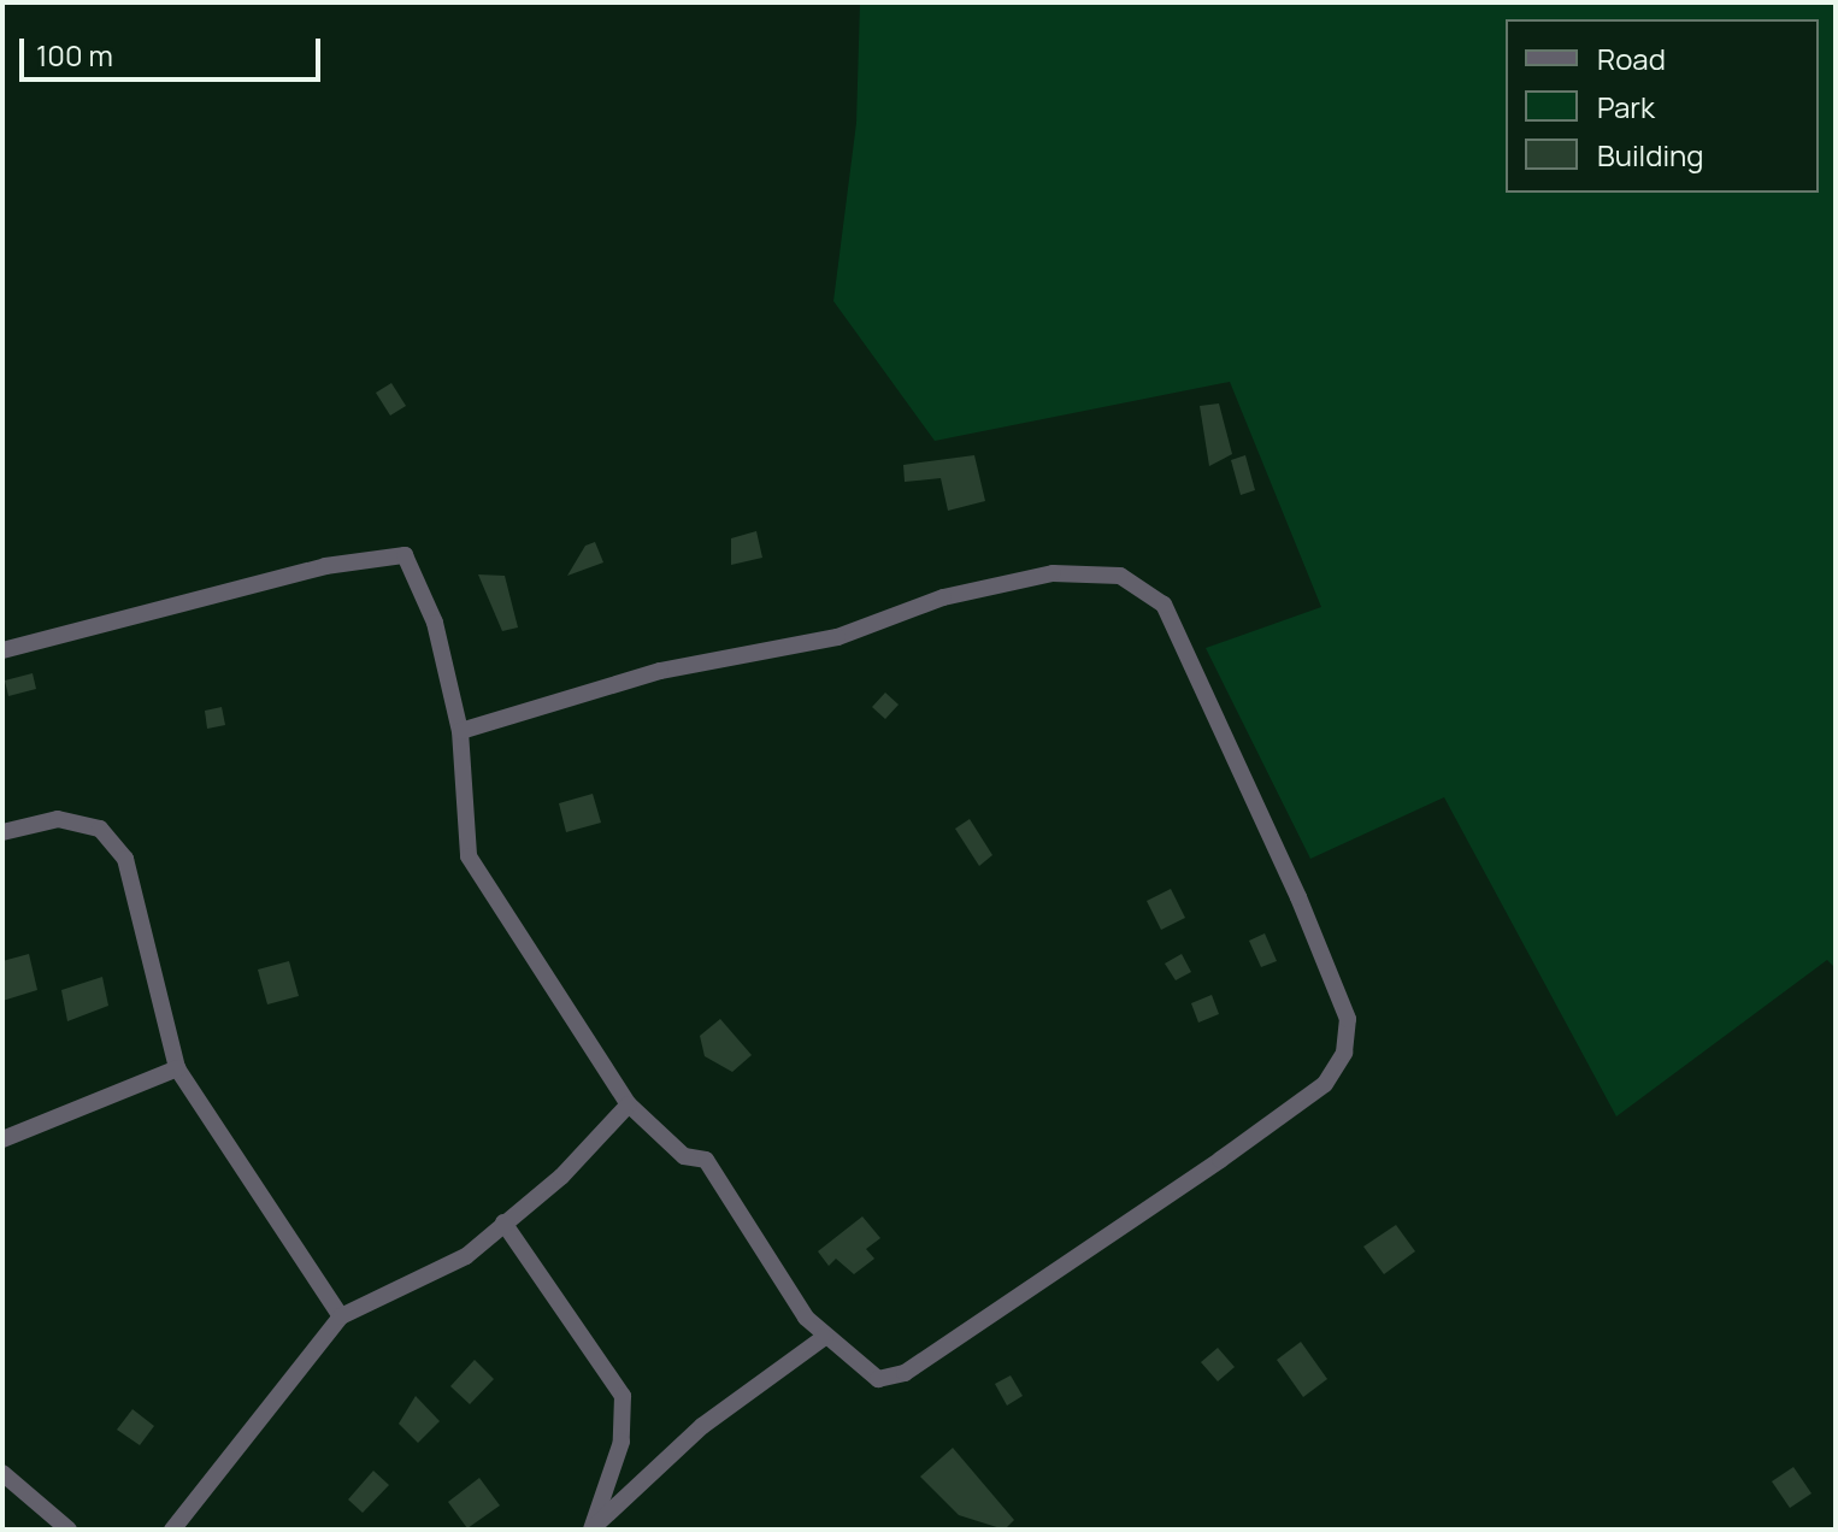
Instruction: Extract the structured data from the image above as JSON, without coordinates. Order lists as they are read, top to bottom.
{
  "legend": ["Road", "Park", "Building"],
  "scale_bar": "100 m"
}
